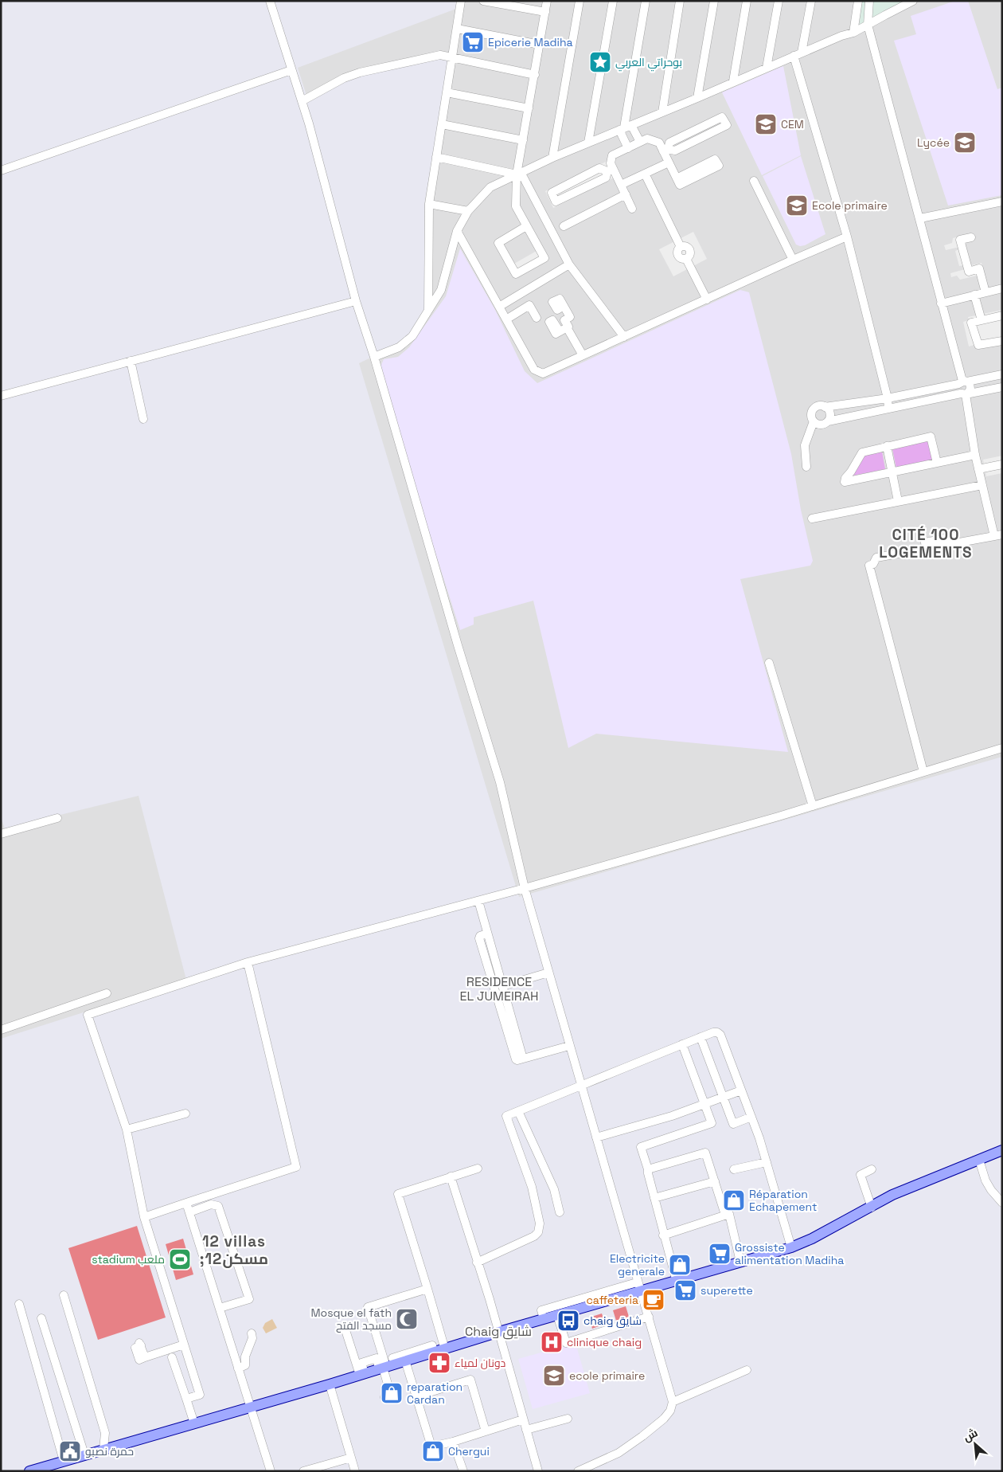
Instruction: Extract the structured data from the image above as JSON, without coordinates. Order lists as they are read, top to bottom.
{
  "districts": [
    "CITÉ 100 LOGEMENTS",
    "RESIDENCE EL JUMEIRAH",
    "12 villas ;12مسكن",
    "Chaig شايق"
  ],
  "places": {
    "supermarket": ["Epicerie Madiha", "Grossiste alimentation Madiha", "superette"],
    "place": ["بوحراتي العربي"],
    "school or university": [
      "CEM",
      "Lycée",
      "Ecole primaire",
      "ecole primaire"
    ],
    "shop": [
      "Réparation Echapement",
      "Electricite generale",
      "reparation Cardan",
      "Chergui"
    ],
    "sports": ["stadium ملعب"],
    "cafe": ["caffeteria"],
    "mosque": ["Mosque el fath مسجد الفتح"],
    "bus stop": ["chaig شايق"],
    "hospital": ["clinique chaig"],
    "pharmacy": ["دونان لمياء"],
    "public building": ["حمرة نصبو"]
  },
  "north": "top left"
}
